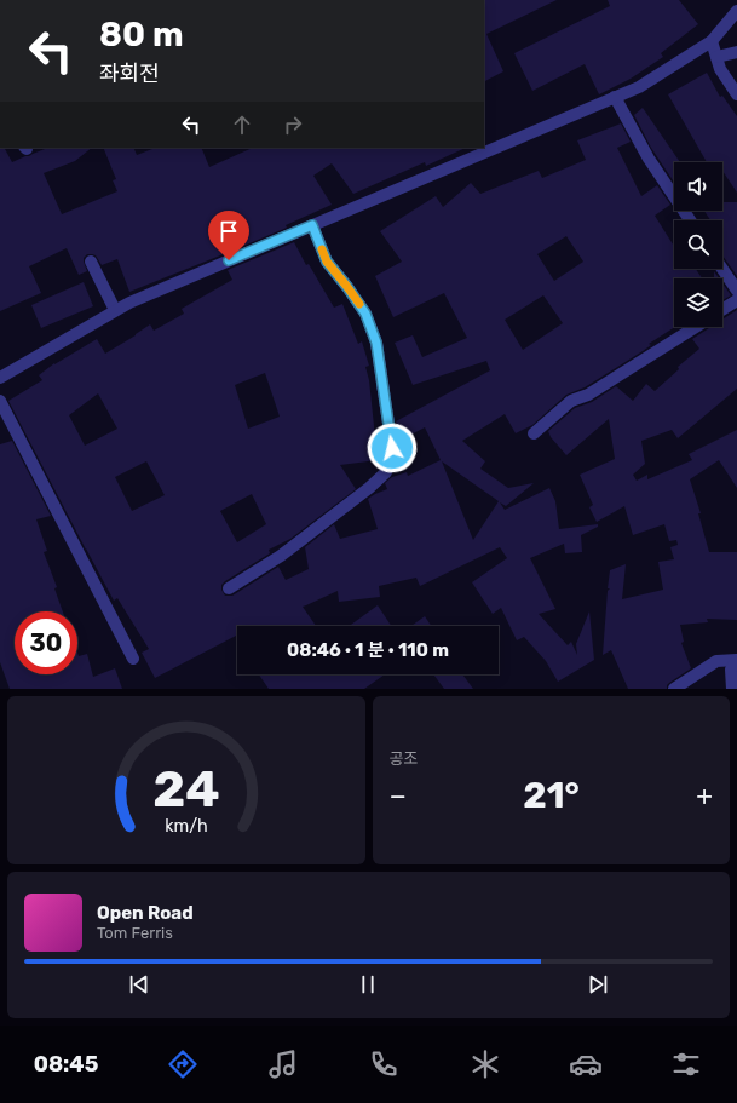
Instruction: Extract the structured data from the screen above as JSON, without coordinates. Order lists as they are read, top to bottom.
{
  "page": {
    "turn": ["80 m", "좌회전"],
    "limit": "30",
    "trip": "08:46 · 1 분 · 110 m",
    "tile": "공조",
    "heat": ["−", "21°", "+"],
    "song": ["Open Road", "Tom Ferris"],
    "tabs": "08:45",
    "gauge": ["24", "km/h"]
  }
}
